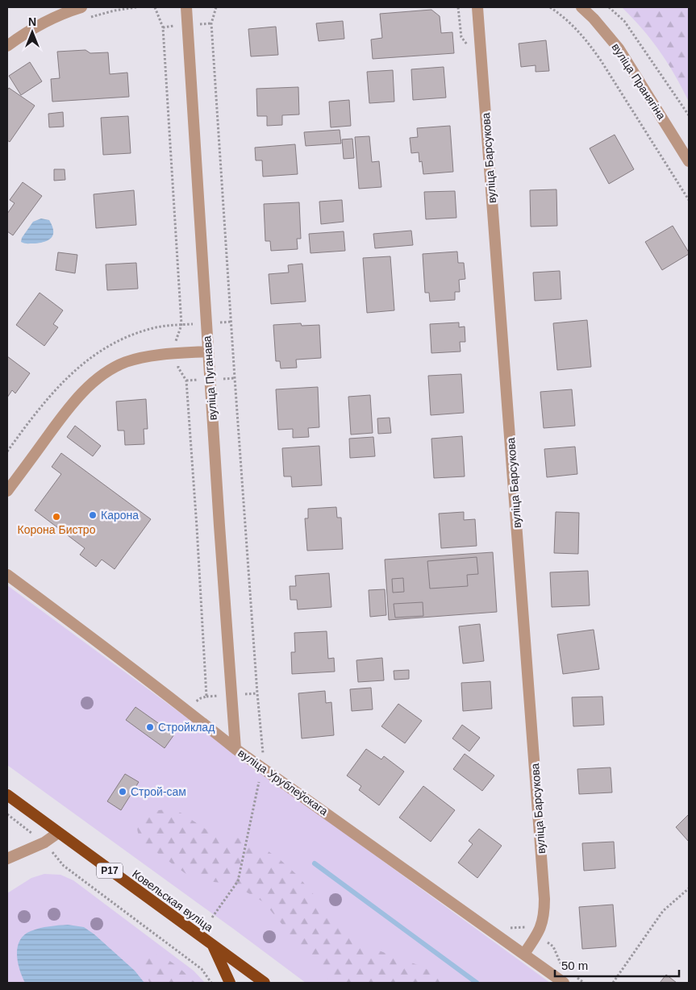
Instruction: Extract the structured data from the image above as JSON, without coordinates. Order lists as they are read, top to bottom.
{
  "streets": {
    "highway": ["Р17", "Ковельская вуліца"],
    "street": [
      "вуліца Пранягіна",
      "вуліца Барсукова",
      "вуліца Пуганава",
      "вуліца Урублеўскага"
    ]
  },
  "crossings": [
    ["вуліца Барсукова", "вуліца Урублеўскага"],
    ["вуліца Пуганава", "вуліца Урублеўскага"]
  ],
  "places": [
    "Карона",
    "Корона Бистро",
    "Стройклад",
    "Строй-сам"
  ],
  "scale_bar": "50 m",
  "north": "top"
}
